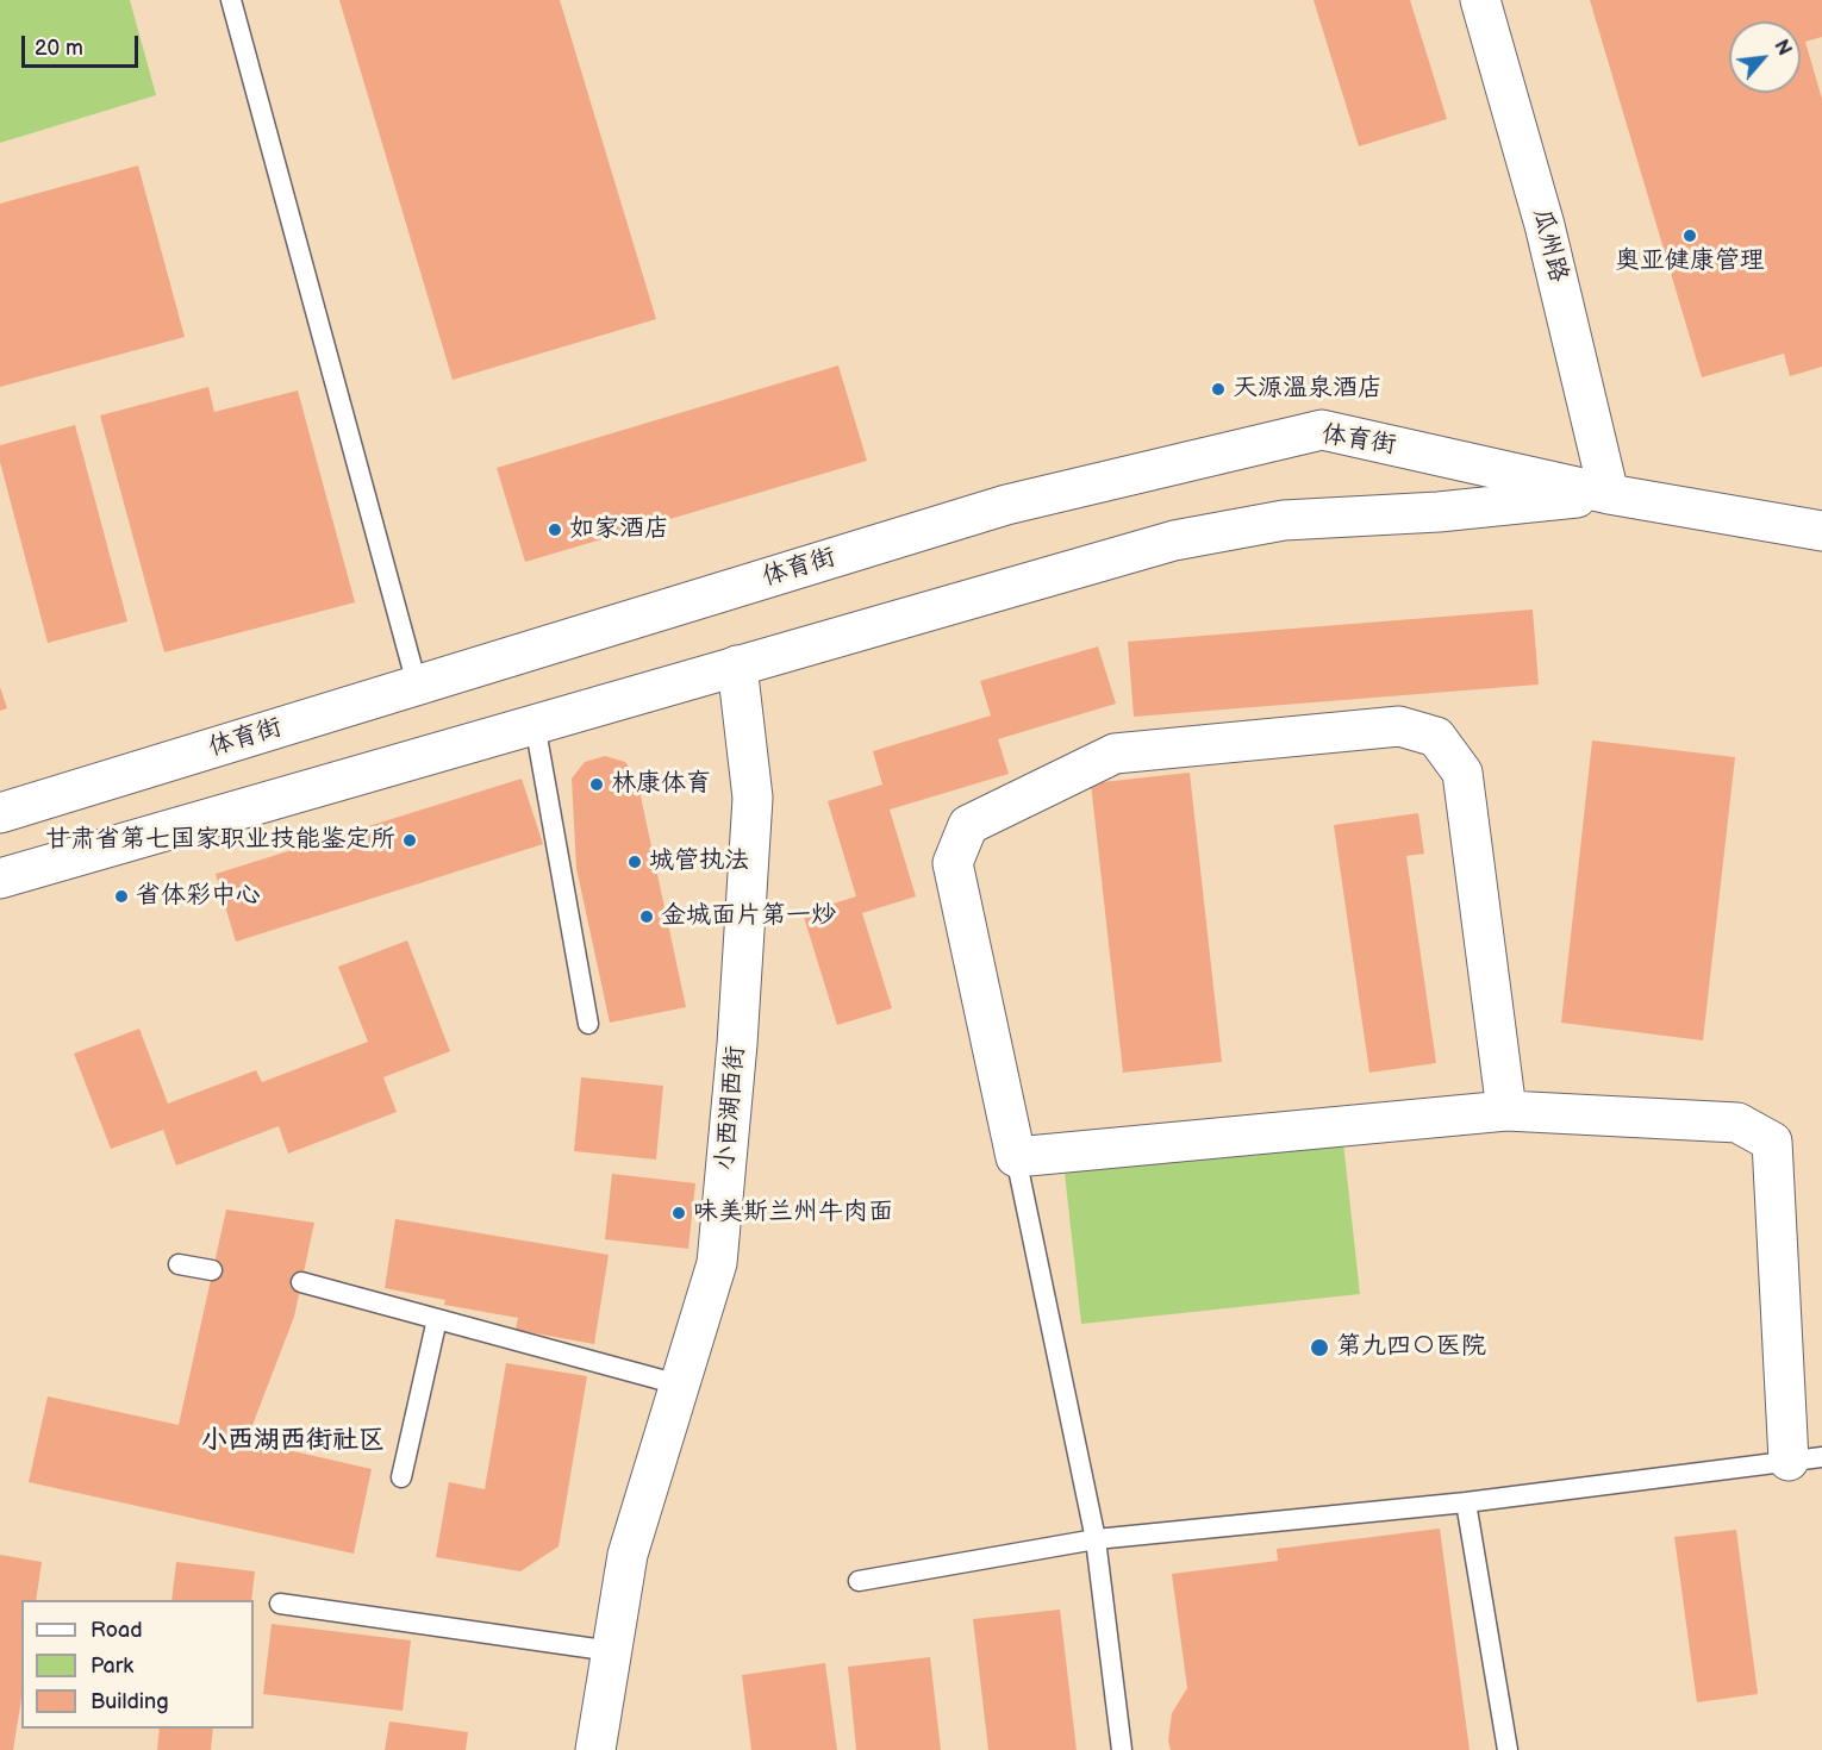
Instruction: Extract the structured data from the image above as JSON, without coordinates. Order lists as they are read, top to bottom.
{
  "streets": {
    "street": ["瓜州路", "体育街", "小西湖西街"]
  },
  "crossings": [
    ["瓜州路", "体育街"],
    ["体育街", "小西湖西街"]
  ],
  "districts": ["小西湖西街社区"],
  "places": [
    "奥亚健康管理",
    "天源温泉酒店",
    "如家酒店",
    "林康体育",
    "甘肃省第七国家职业技能鉴定所",
    "城管执法",
    "省体彩中心",
    "金城面片第一炒",
    "味美斯兰州牛肉面",
    "第九四〇医院"
  ],
  "legend": ["Road", "Park", "Building"],
  "scale_bar": "20 m",
  "north": "top right"
}
